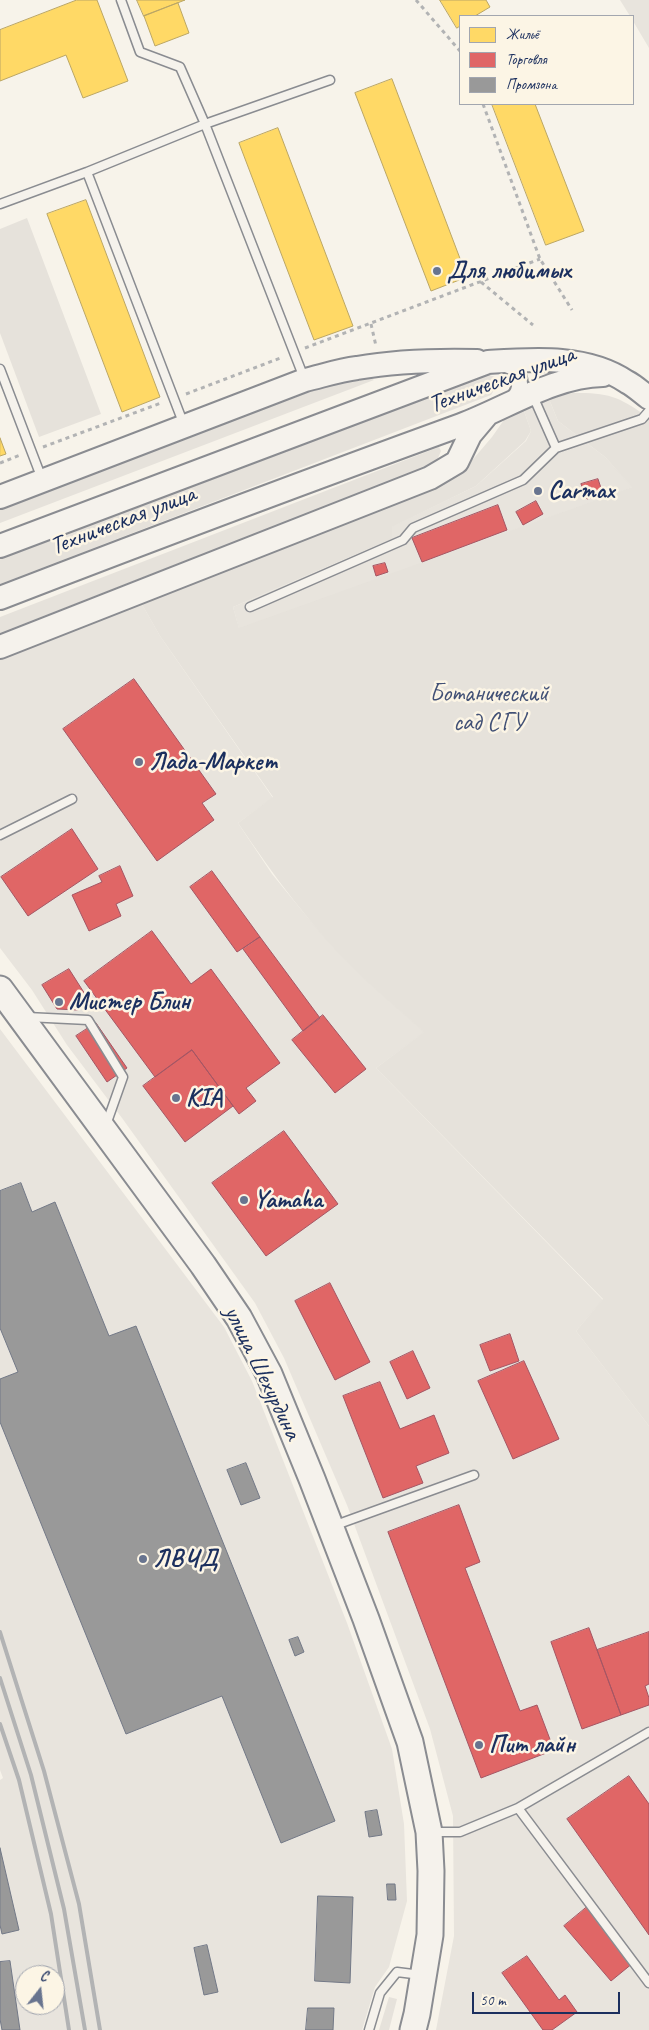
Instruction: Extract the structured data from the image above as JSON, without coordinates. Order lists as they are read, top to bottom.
{
  "streets": {
    "main road": ["Техническая улица", "улица Шехурдина"]
  },
  "parks": ["Ботанический сад СГУ"],
  "places": [
    "Для любимых",
    "Carmax",
    "Лада-Маркет",
    "Мистер Блин",
    "KIA",
    "Yamaha",
    "ЛВЧД",
    "Пит лайн"
  ],
  "legend": ["Жильё", "Торговля", "Промзона"],
  "scale_bar": "50 m",
  "north": "top"
}
